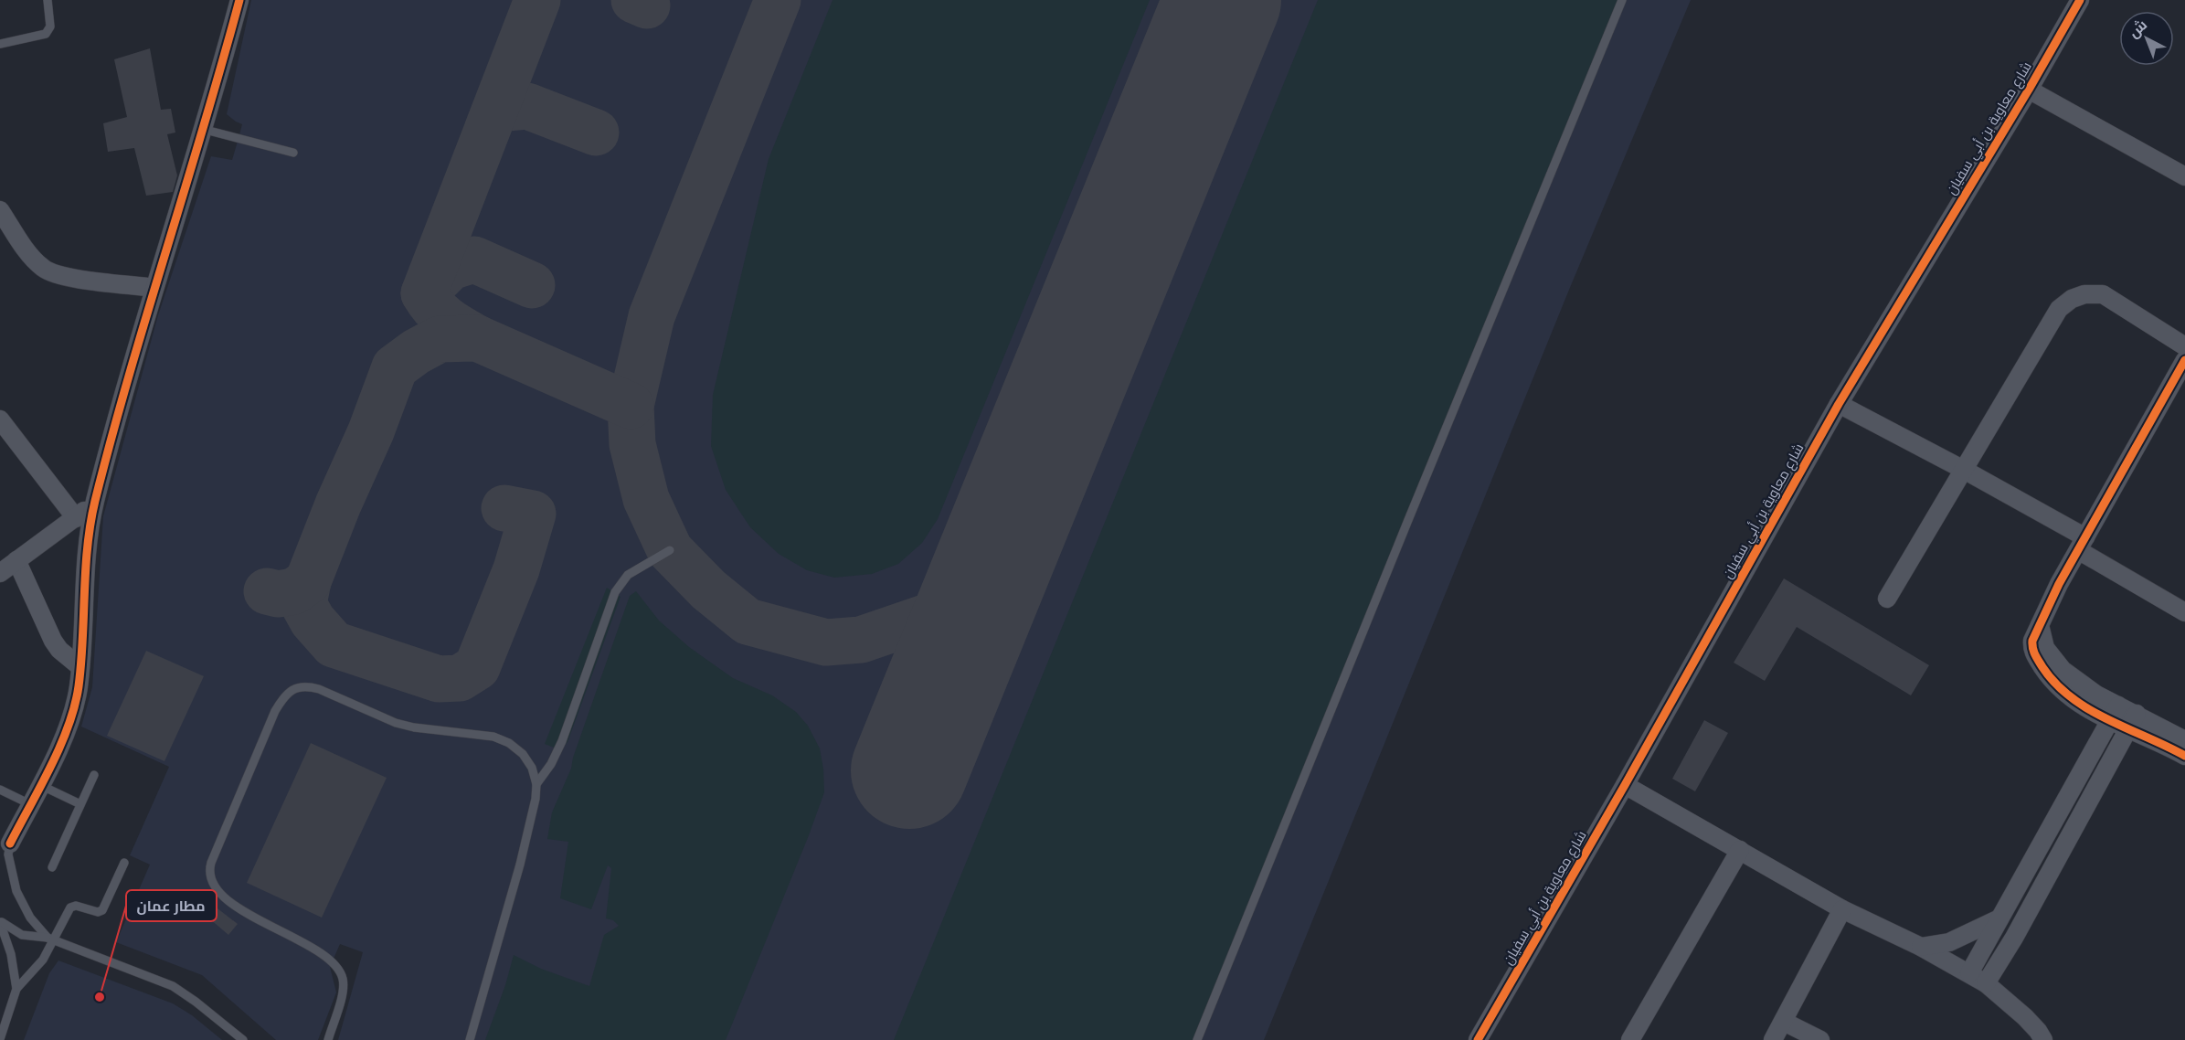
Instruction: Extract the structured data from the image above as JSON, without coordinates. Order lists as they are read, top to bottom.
{
  "streets": {
    "street": ["شارع معاوية بن أبي سفيان"]
  },
  "places": ["مطار عمان"],
  "north": "top left"
}
